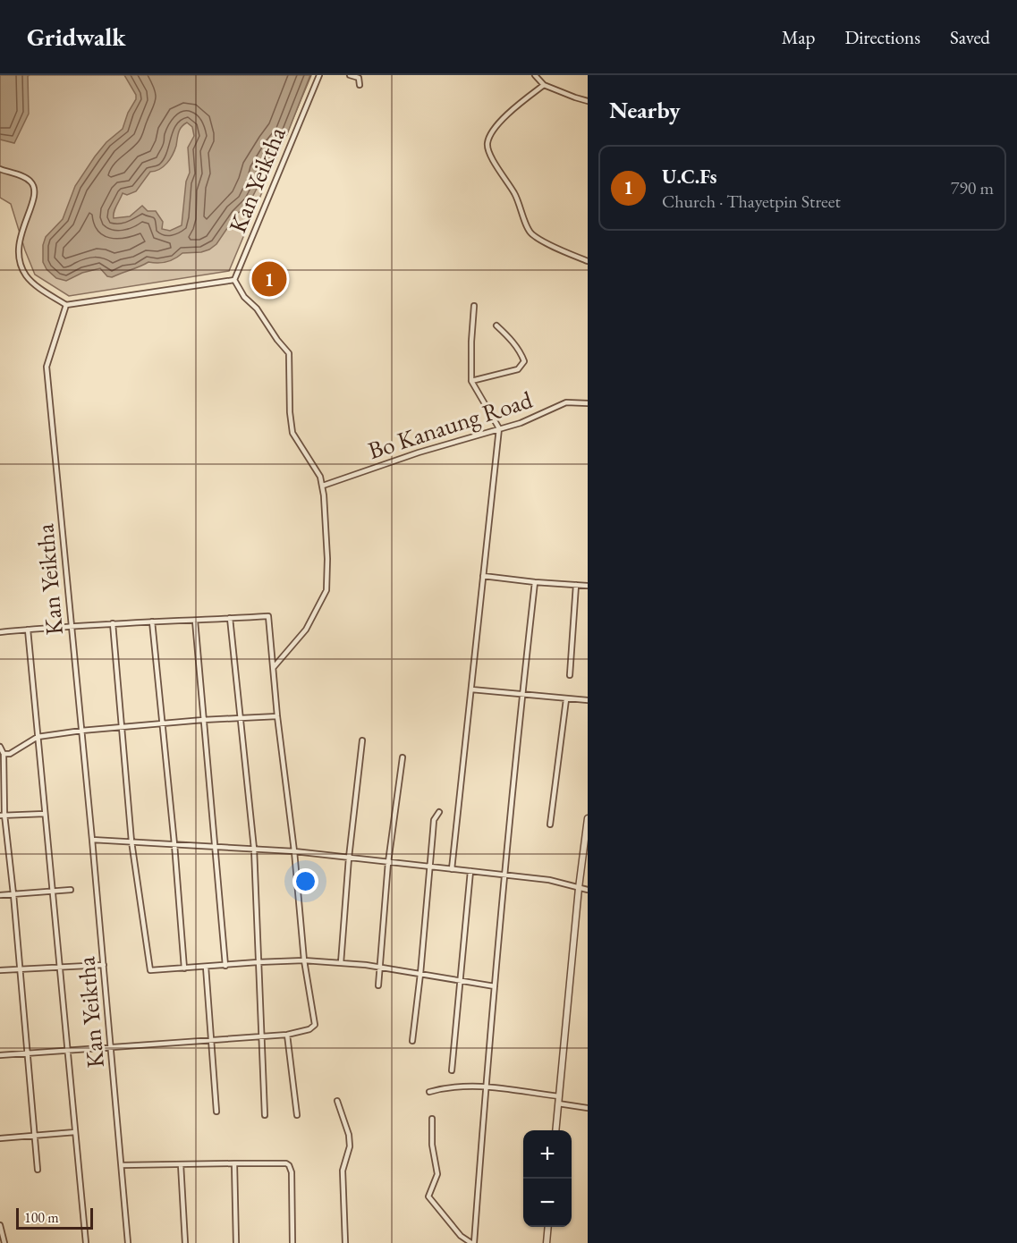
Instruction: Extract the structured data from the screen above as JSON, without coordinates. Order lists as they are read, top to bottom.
{
  "streets": {
    "street": ["Kan Yeiktha", "Bo Kanaung Road"]
  },
  "scale_bar": "100 m",
  "page": {
    "header": "Gridwalk",
    "nav": ["Map", "Directions", "Saved"],
    "heading": "Nearby",
    "list": [
      {
        "mark": "1",
        "name": "U.C.Fs",
        "note": "Church · Thayetpin Street",
        "value": "790 m"
      }
    ],
    "pins": "1",
    "map_buttons": ["+", "−"],
    "scale": "100 m"
  }
}
